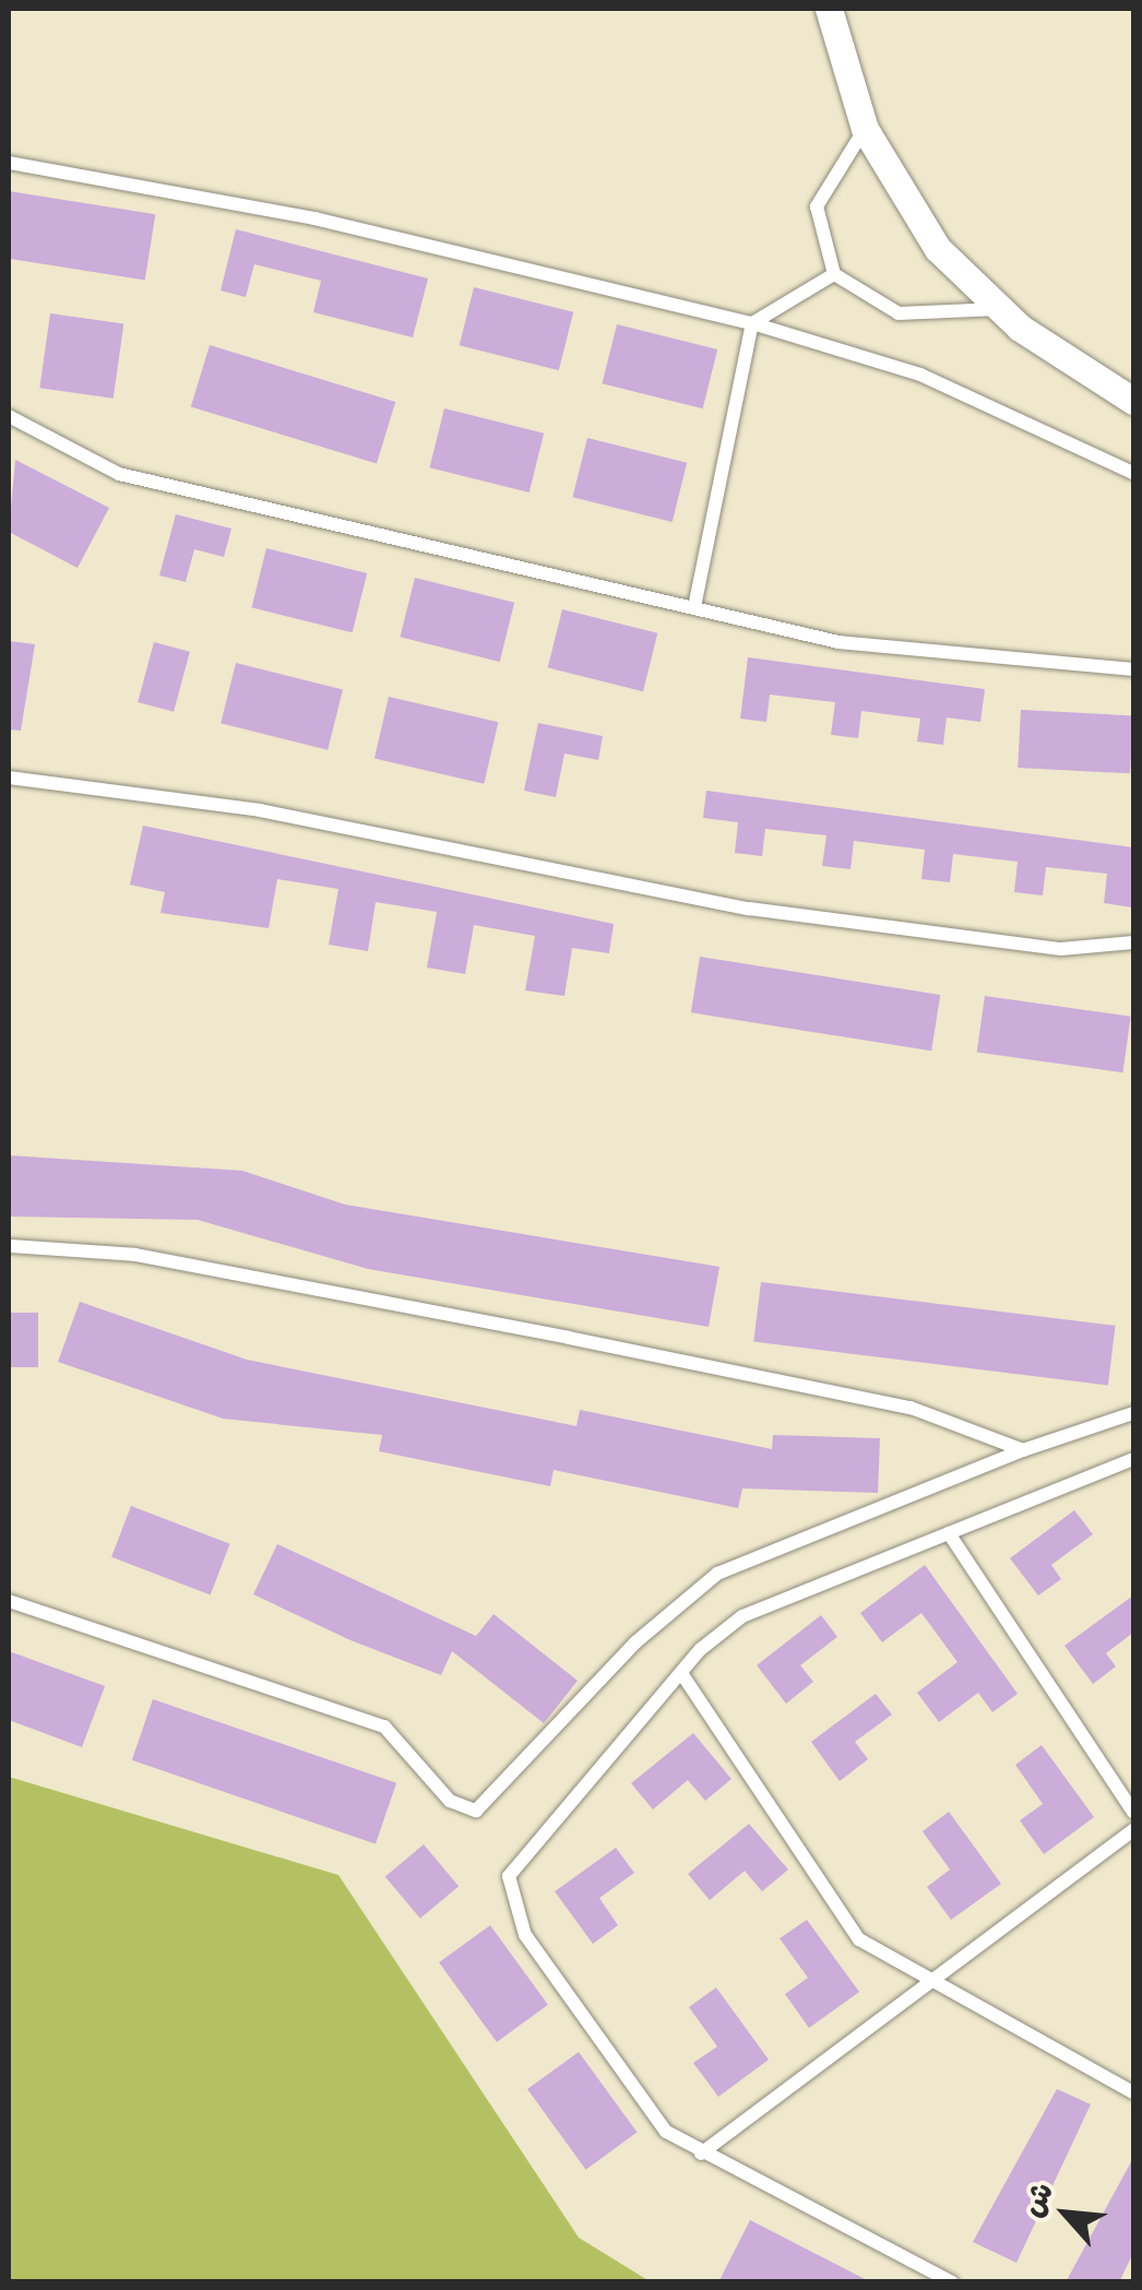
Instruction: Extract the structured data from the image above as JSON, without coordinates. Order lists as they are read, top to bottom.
{
  "north": "top left"
}
